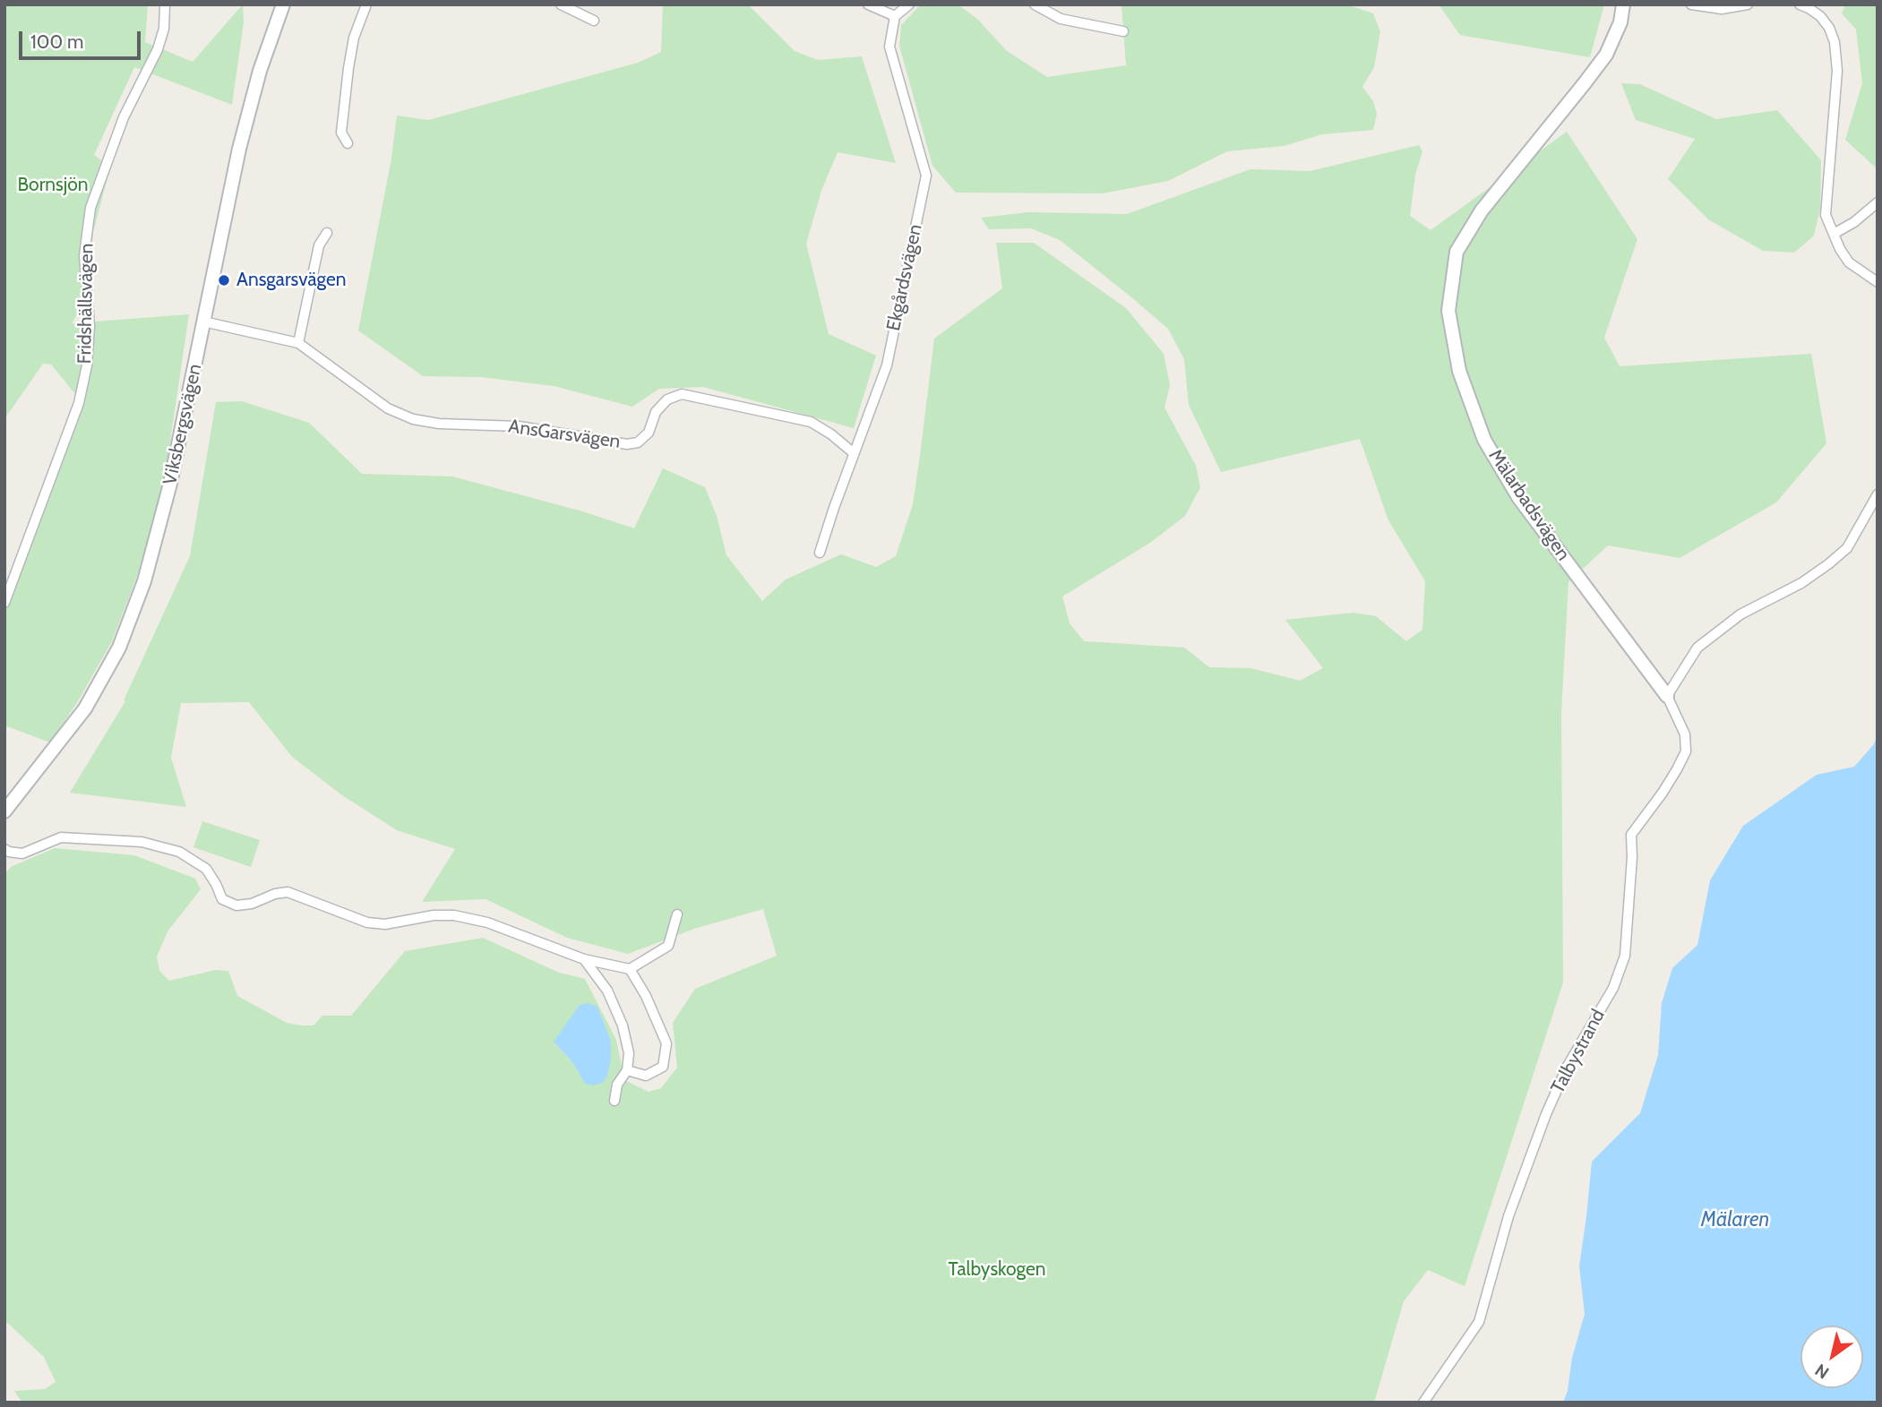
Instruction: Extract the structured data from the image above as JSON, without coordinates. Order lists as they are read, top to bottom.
{
  "streets": {
    "street": [
      "Ekgårdsvägen",
      "Fridshällsvägen",
      "Viksbergsvägen",
      "AnsGarsvägen",
      "Mälarbadsvägen",
      "Talbystrand"
    ]
  },
  "crossings": [
    ["Ekgårdsvägen", "AnsGarsvägen"],
    ["Viksbergsvägen", "AnsGarsvägen"],
    ["Mälarbadsvägen", "Talbystrand"]
  ],
  "water": ["Mälaren"],
  "parks": ["Bornsjön", "Talbyskogen"],
  "places": ["Ansgarsvägen"],
  "scale_bar": "100 m",
  "north": "bottom left"
}
